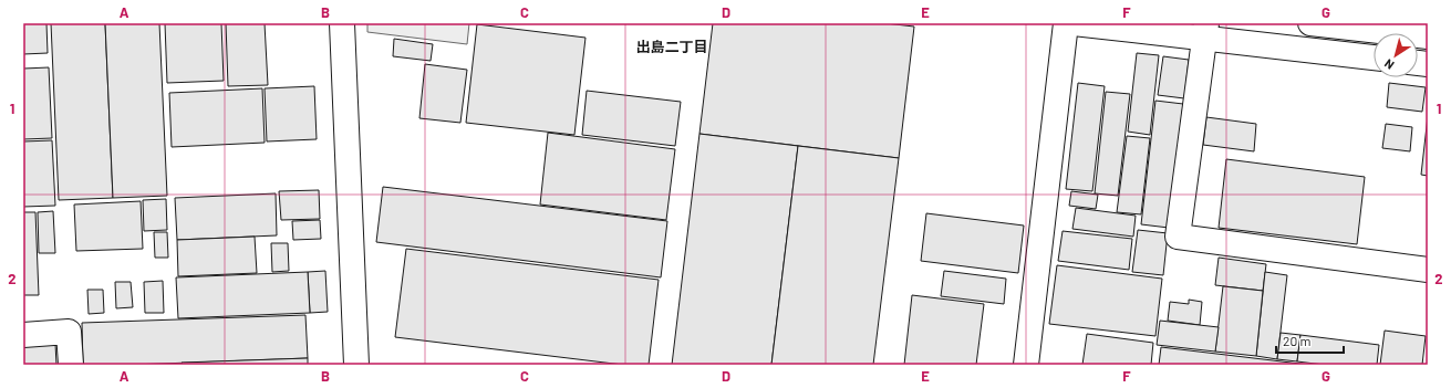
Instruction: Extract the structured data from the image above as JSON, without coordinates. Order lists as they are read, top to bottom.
{
  "districts": ["出島二丁目"],
  "scale_bar": "20 m",
  "north": "bottom left",
  "grid": {
    "columns": [
      "A",
      "B",
      "C",
      "D",
      "E",
      "F",
      "G"
    ],
    "rows": ["1", "2"]
  }
}
